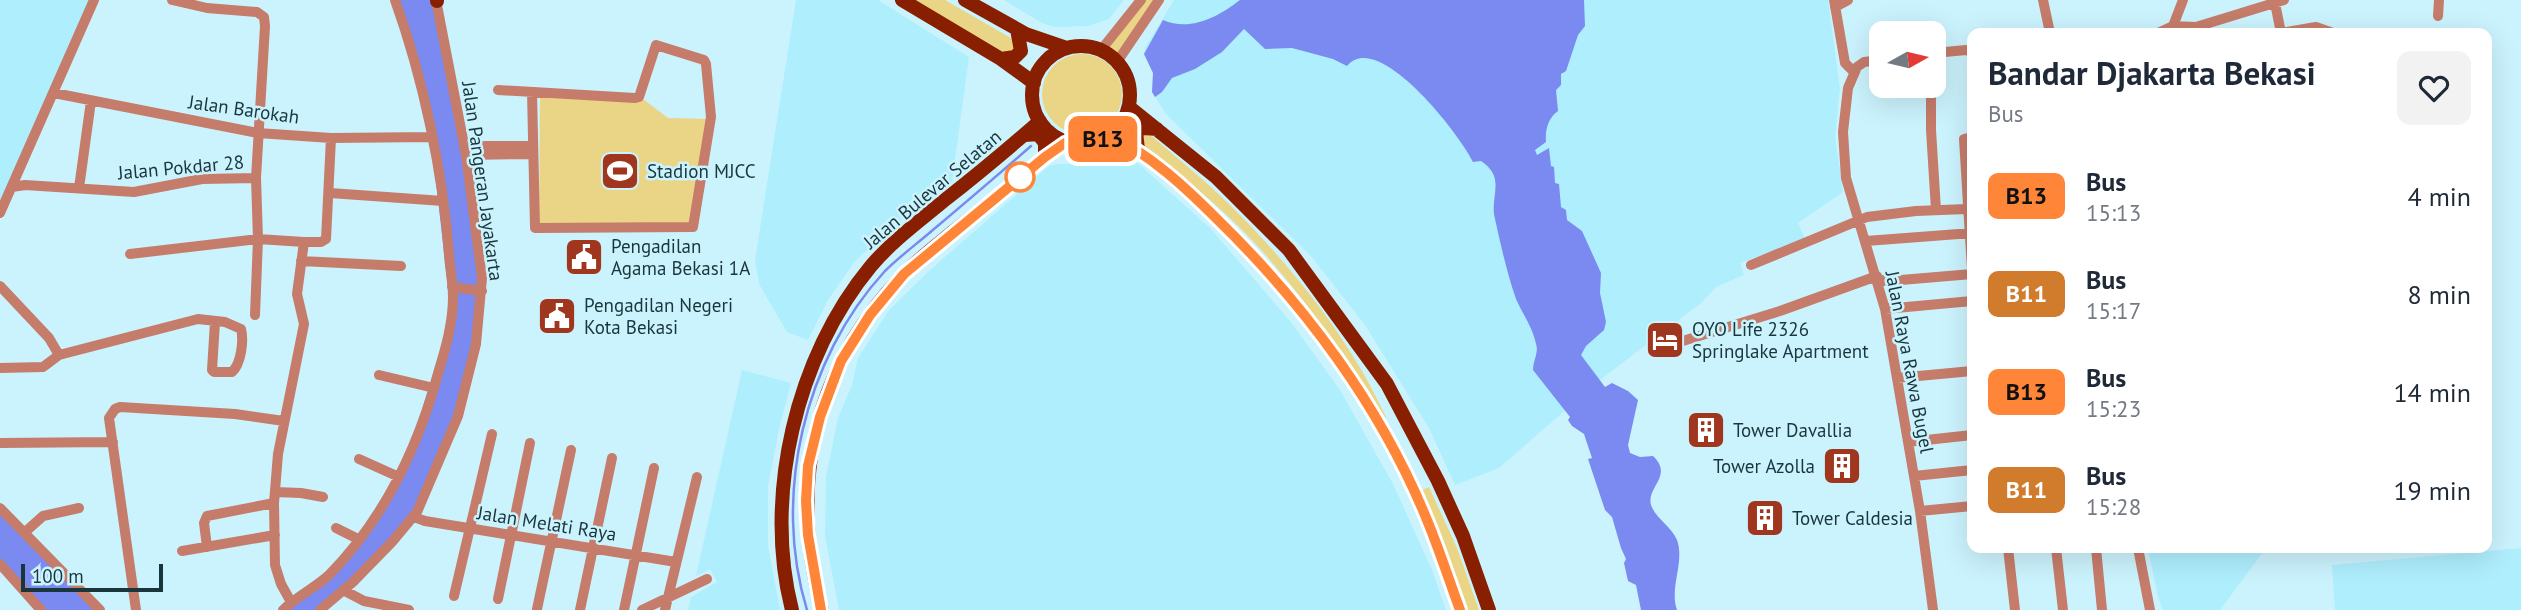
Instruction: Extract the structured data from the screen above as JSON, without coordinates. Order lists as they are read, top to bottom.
{
  "streets": {
    "main road": ["Jalan Bulevar Selatan"],
    "street": [
      "Jalan Barokah",
      "Jalan Pokdar 28",
      "Jalan Pangeran Jayakarta",
      "Jalan Raya Rawa Bugel",
      "Jalan Melati Raya"
    ]
  },
  "crossings": [
    ["Jalan Pangeran Jayakarta", "Jalan Melati Raya"]
  ],
  "places": {
    "sports": ["Stadion MJCC"],
    "public building": ["Pengadilan Agama Bekasi 1A", "Pengadilan Negeri Kota Bekasi"],
    "hotel": ["OYO Life 2326 Springlake Apartment"],
    "building": ["Tower Davallia", "Tower Azolla", "Tower Caldesia"]
  },
  "lines": ["bus line B13"],
  "scale_bar": "100 m",
  "north": "right",
  "page": {
    "on_map": "B13",
    "heading": ["Bandar Djakarta Bekasi", "Bus"],
    "list": [
      {
        "mark": "B13",
        "name": "Bus",
        "note": "15:13",
        "value": "4 min"
      },
      {
        "mark": "B11",
        "name": "Bus",
        "note": "15:17",
        "value": "8 min"
      },
      {
        "mark": "B13",
        "name": "Bus",
        "note": "15:23",
        "value": "14 min"
      },
      {
        "mark": "B11",
        "name": "Bus",
        "note": "15:28",
        "value": "19 min"
      }
    ],
    "scale": "100 m"
  }
}
